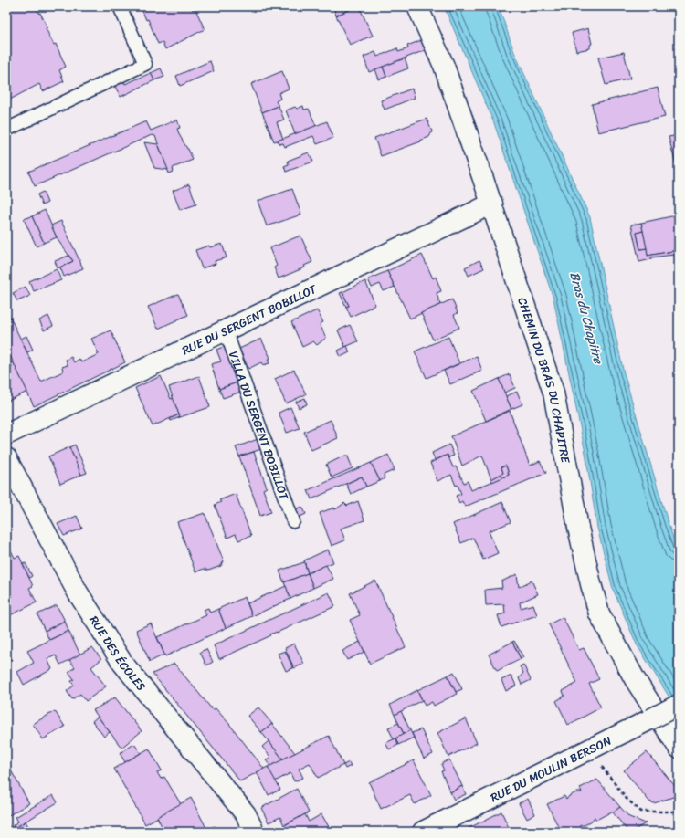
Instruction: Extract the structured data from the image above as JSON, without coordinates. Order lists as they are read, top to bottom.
{
  "streets": {
    "street": [
      "RUE DU SERGENT BOBILLOT",
      "CHEMIN DU BRAS DU CHAPITRE",
      "RUE DES ÉCOLES",
      "RUE DU MOULIN BERSON"
    ],
    "lane": ["VILLA DU SERGENT BOBILLOT"]
  },
  "crossings": [
    ["RUE DU SERGENT BOBILLOT", "CHEMIN DU BRAS DU CHAPITRE"],
    ["RUE DU SERGENT BOBILLOT", "VILLA DU SERGENT BOBILLOT"]
  ],
  "water": ["Bras du Chapitre"]
}
